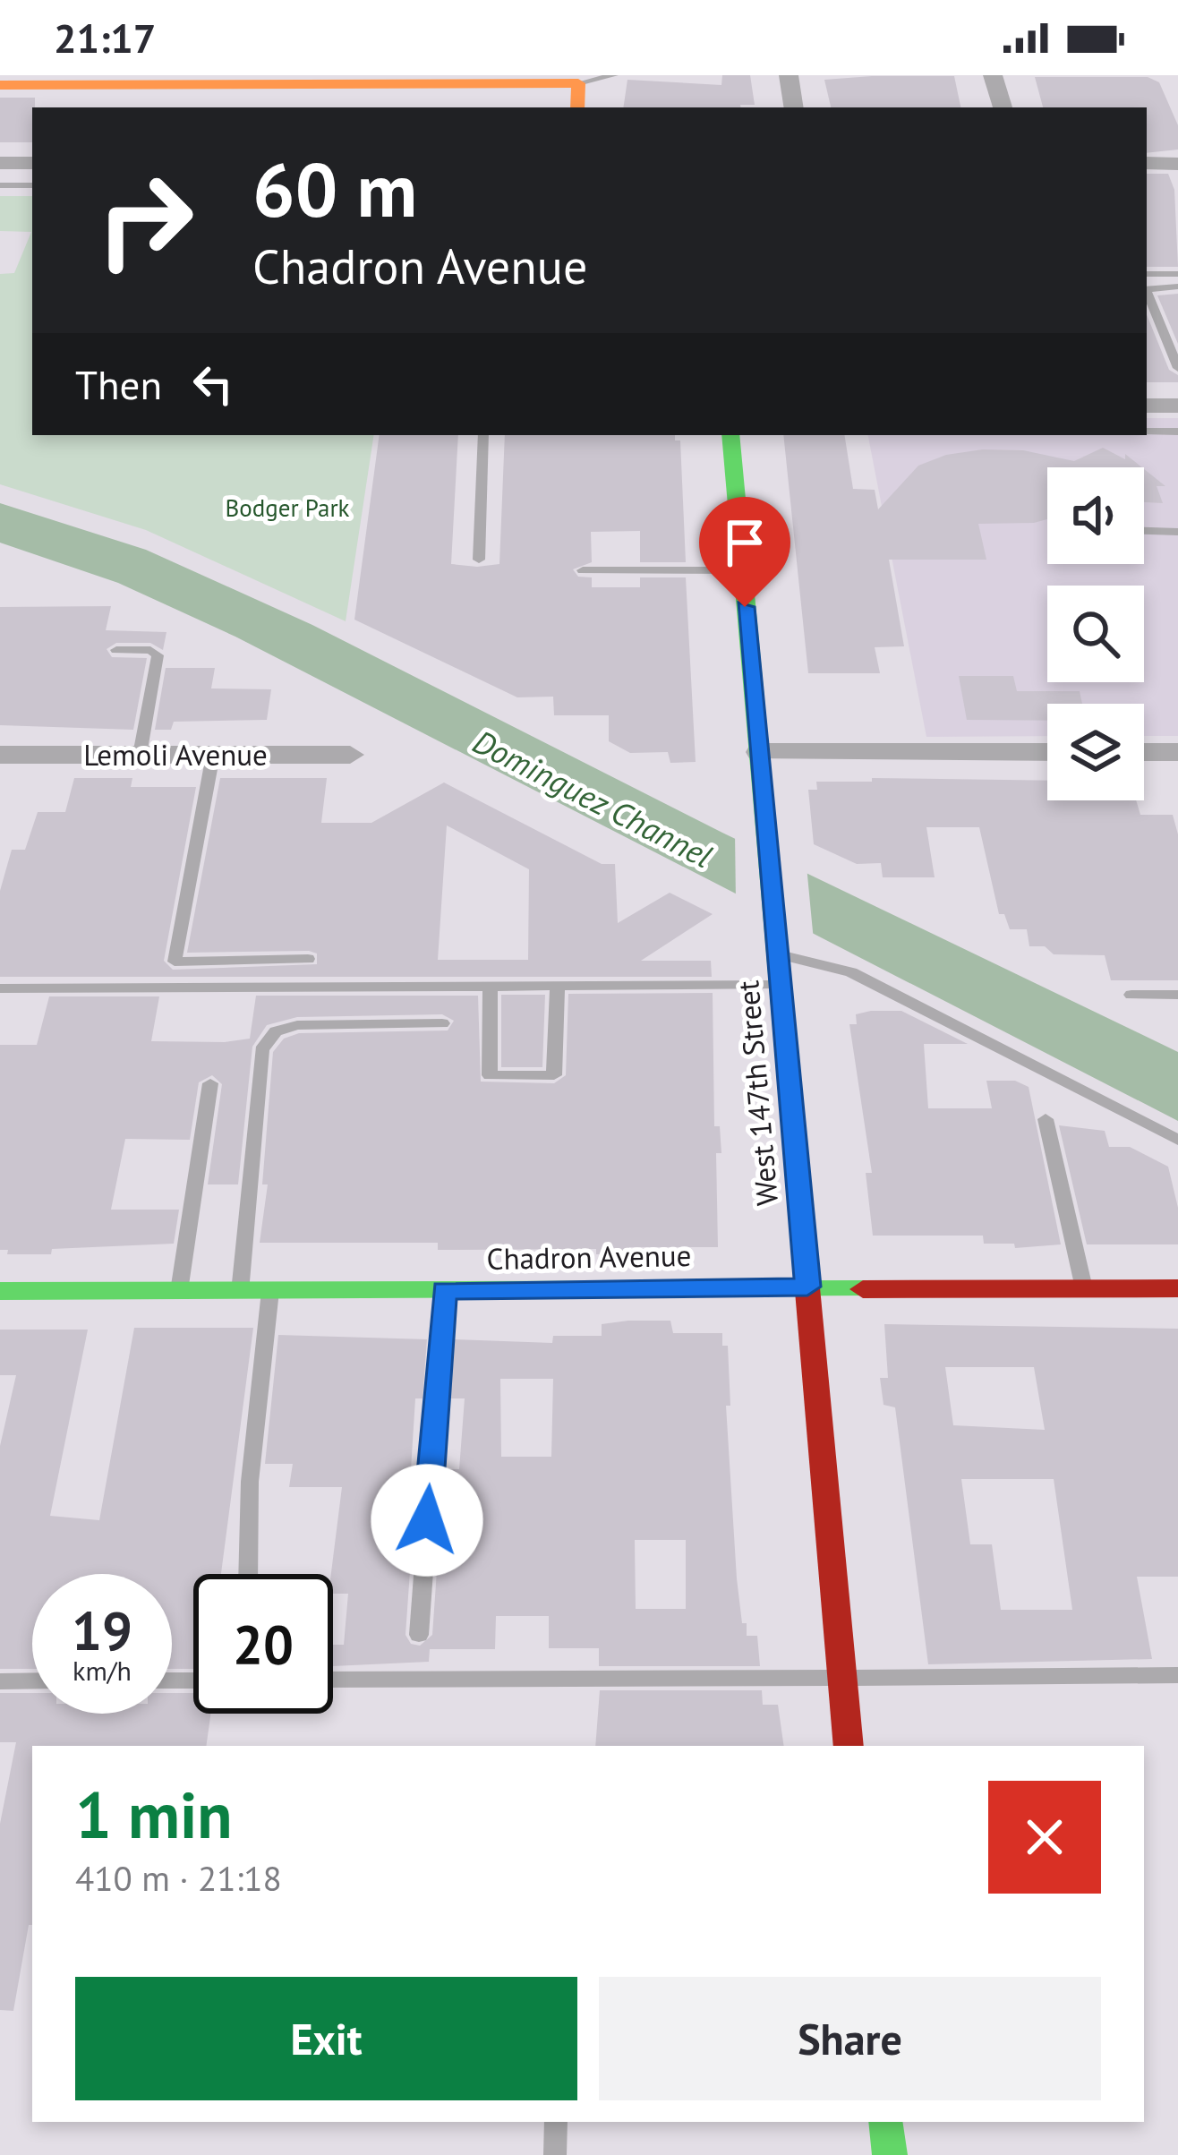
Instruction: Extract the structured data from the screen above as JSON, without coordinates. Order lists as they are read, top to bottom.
{
  "streets": {
    "street": ["Lemoli Avenue", "West 147th Street", "Chadron Avenue"]
  },
  "crossings": [
    ["West 147th Street", "Chadron Avenue"]
  ],
  "water": ["Dominguez Channel"],
  "parks": ["Bodger Park"],
  "page": {
    "status": "21:17",
    "turn": ["60 m", "Chadron Avenue"],
    "then": "Then",
    "speed": "19 km/h",
    "limit": "20",
    "heading": ["1 min", "410 m · 21:18"],
    "buttons": ["Exit", "Share"]
  }
}
